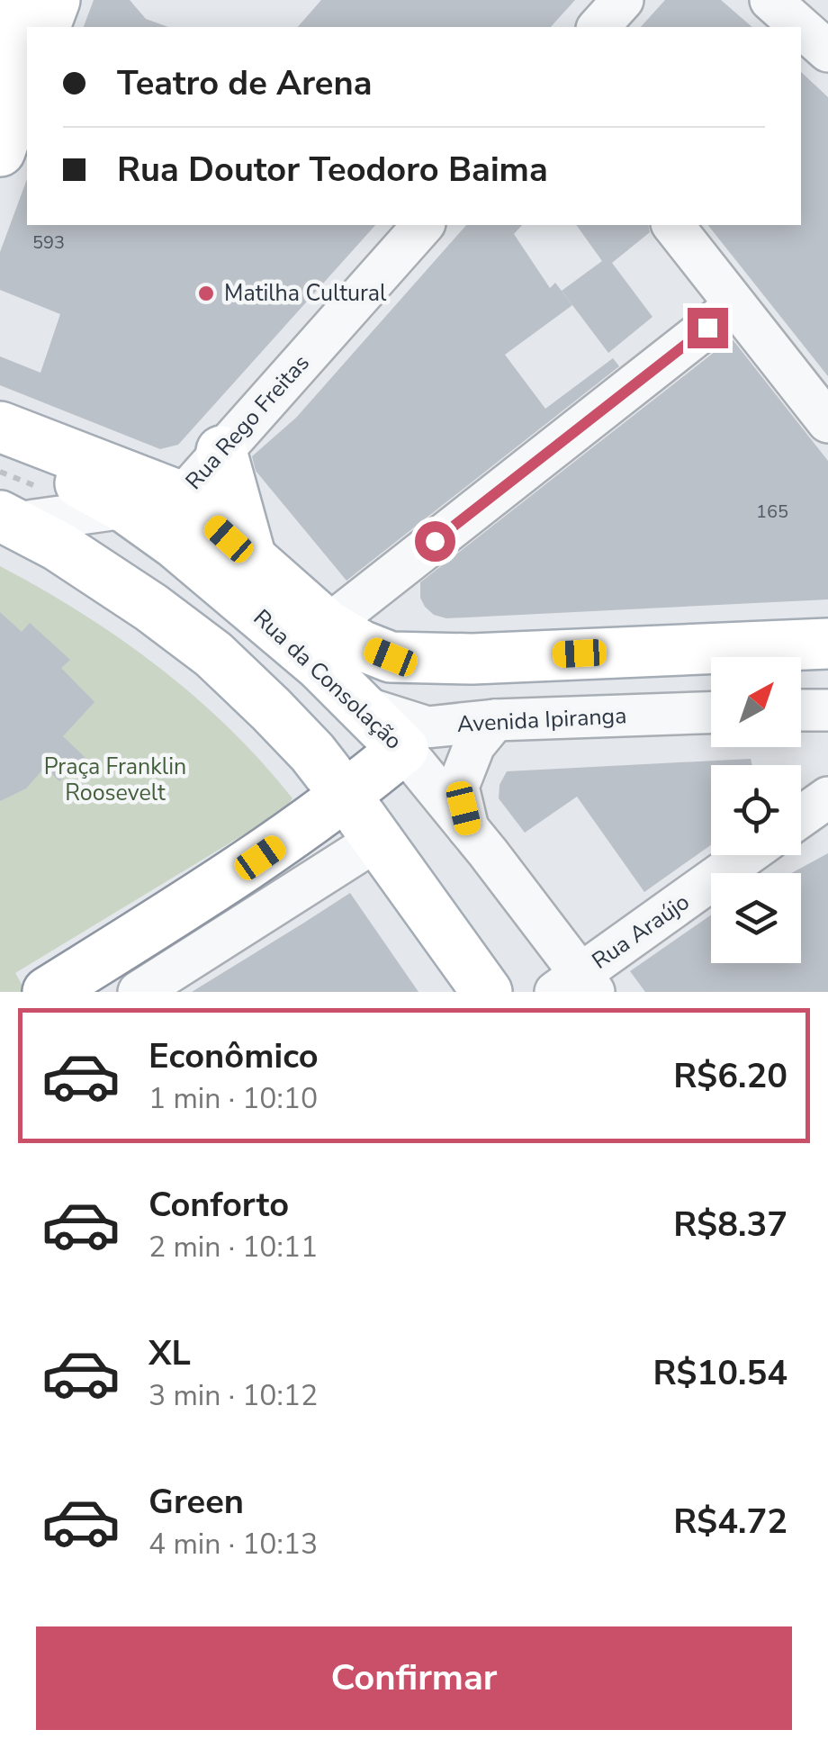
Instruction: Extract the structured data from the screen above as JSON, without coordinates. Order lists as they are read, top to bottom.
{
  "streets": {
    "main road": ["Rua da Consolação"],
    "street": ["Rua Rego Freitas", "Avenida Ipiranga", "Rua Araújo"]
  },
  "crossings": [
    ["Rua Rego Freitas", "Rua da Consolação"],
    ["Rua da Consolação", "Avenida Ipiranga"],
    ["Rua da Consolação", "Rua Araújo"]
  ],
  "parks": ["Praça Franklin Roosevelt"],
  "places": ["Matilha Cultural"],
  "house_numbers": ["593", "165"],
  "north": "top right",
  "page": {
    "banner": ["Teatro de Arena", "Rua Doutor Teodoro Baima"],
    "list": [
      {
        "name": "Econômico",
        "note": "1 min · 10:10",
        "value": "R$6.20"
      },
      {
        "name": "Conforto",
        "note": "2 min · 10:11",
        "value": "R$8.37"
      },
      {
        "name": "XL",
        "note": "3 min · 10:12",
        "value": "R$10.54"
      },
      {
        "name": "Green",
        "note": "4 min · 10:13",
        "value": "R$4.72"
      }
    ],
    "buttons": "Confirmar"
  }
}
